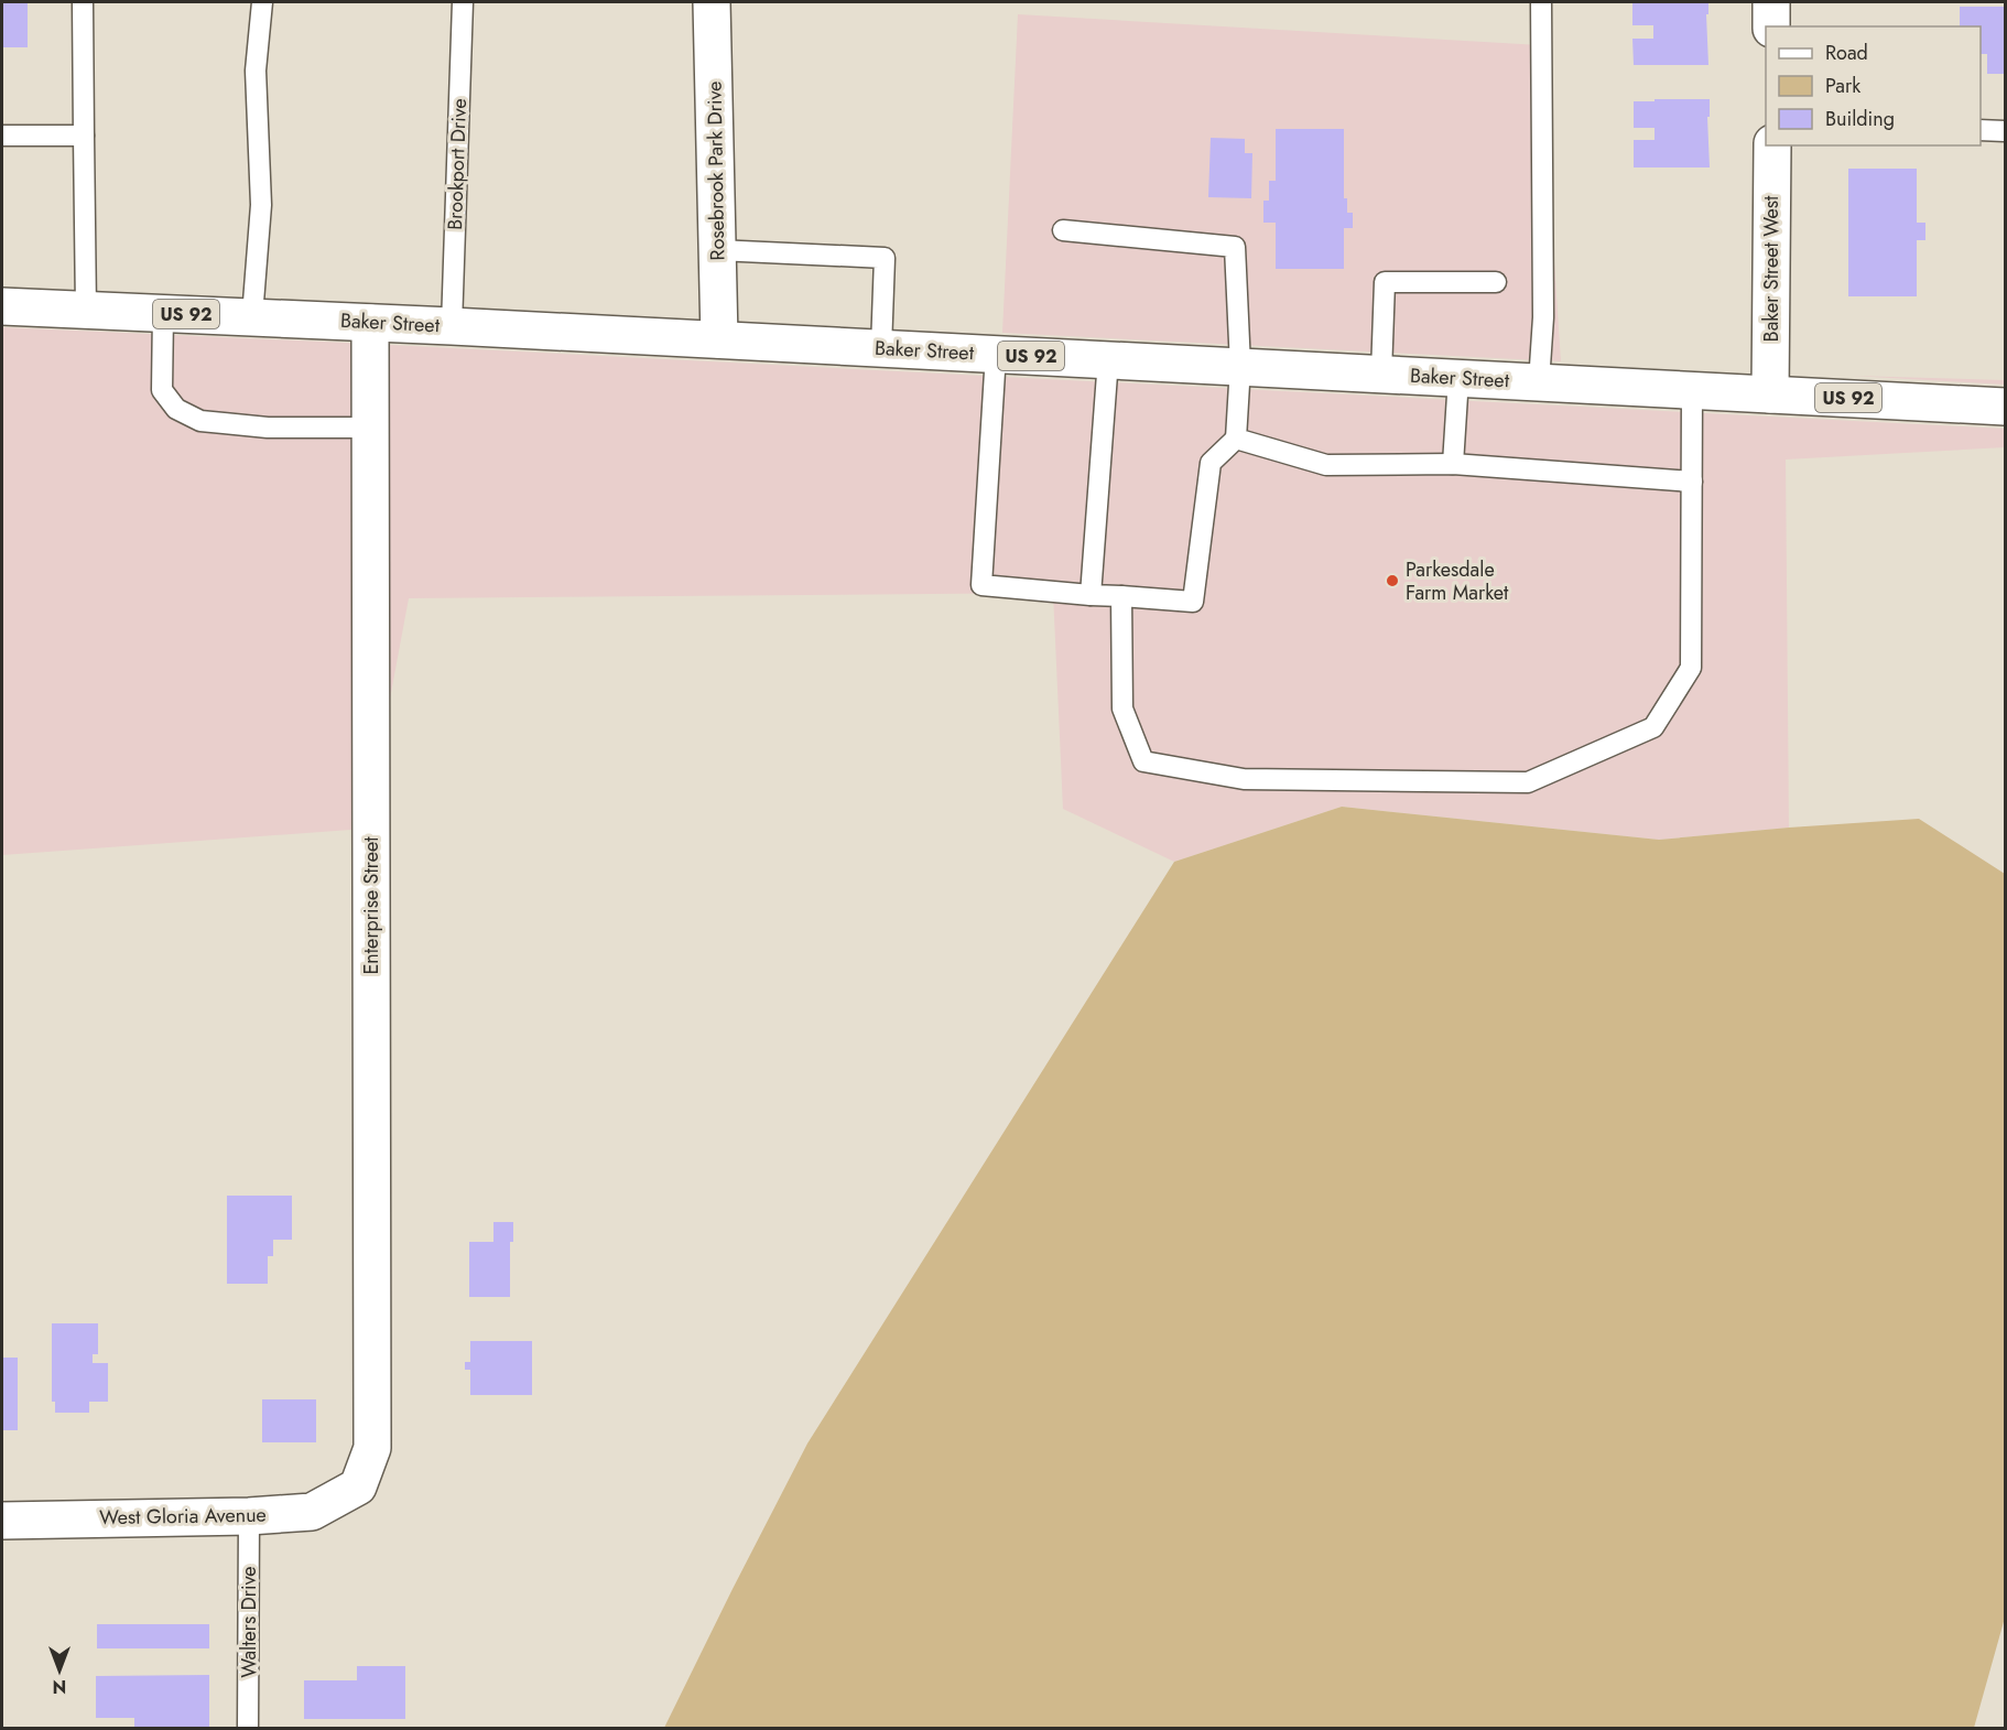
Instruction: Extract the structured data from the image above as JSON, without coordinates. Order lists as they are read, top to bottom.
{
  "streets": {
    "street": [
      "Rosebrook Park Drive",
      "Baker Street West",
      "US 92",
      "Baker Street",
      "Enterprise Street",
      "West Gloria Avenue"
    ],
    "lane": ["Brookport Drive", "Walters Drive"]
  },
  "crossings": [
    ["Brookport Drive", "Baker Street"],
    ["Rosebrook Park Drive", "Baker Street"],
    ["Baker Street West", "Baker Street"],
    ["Baker Street", "Enterprise Street"],
    ["Enterprise Street", "West Gloria Avenue"],
    ["West Gloria Avenue", "Walters Drive"]
  ],
  "places": ["Parkesdale Farm Market"],
  "legend": ["Road", "Park", "Building"],
  "north": "bottom"
}
